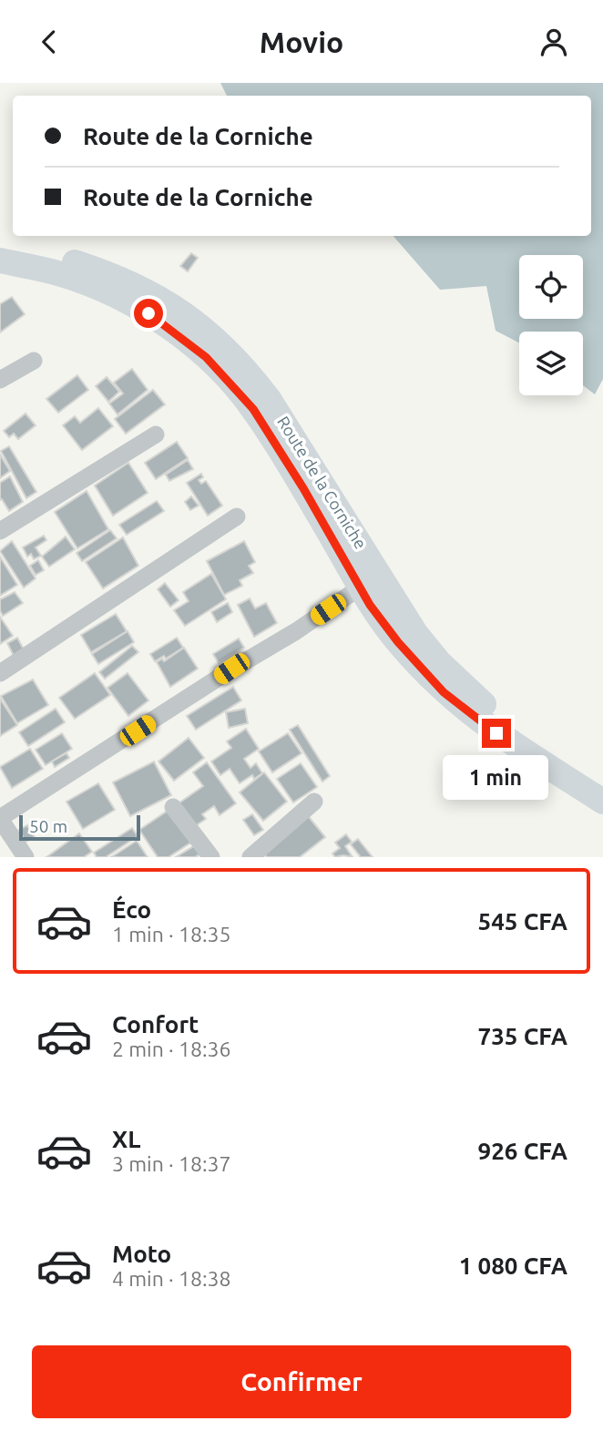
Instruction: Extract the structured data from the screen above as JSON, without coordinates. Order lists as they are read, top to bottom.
{
  "streets": {
    "main road": ["Route de la Corniche"]
  },
  "scale_bar": "50 m",
  "page": {
    "header": "Movio",
    "banner": ["Route de la Corniche", "Route de la Corniche"],
    "bubble": "1 min",
    "scale": "50 m",
    "list": [
      {
        "name": "Éco",
        "note": "1 min · 18:35",
        "value": "545 CFA"
      },
      {
        "name": "Confort",
        "note": "2 min · 18:36",
        "value": "735 CFA"
      },
      {
        "name": "XL",
        "note": "3 min · 18:37",
        "value": "926 CFA"
      },
      {
        "name": "Moto",
        "note": "4 min · 18:38",
        "value": "1 080 CFA"
      }
    ],
    "buttons": "Confirmer"
  }
}
